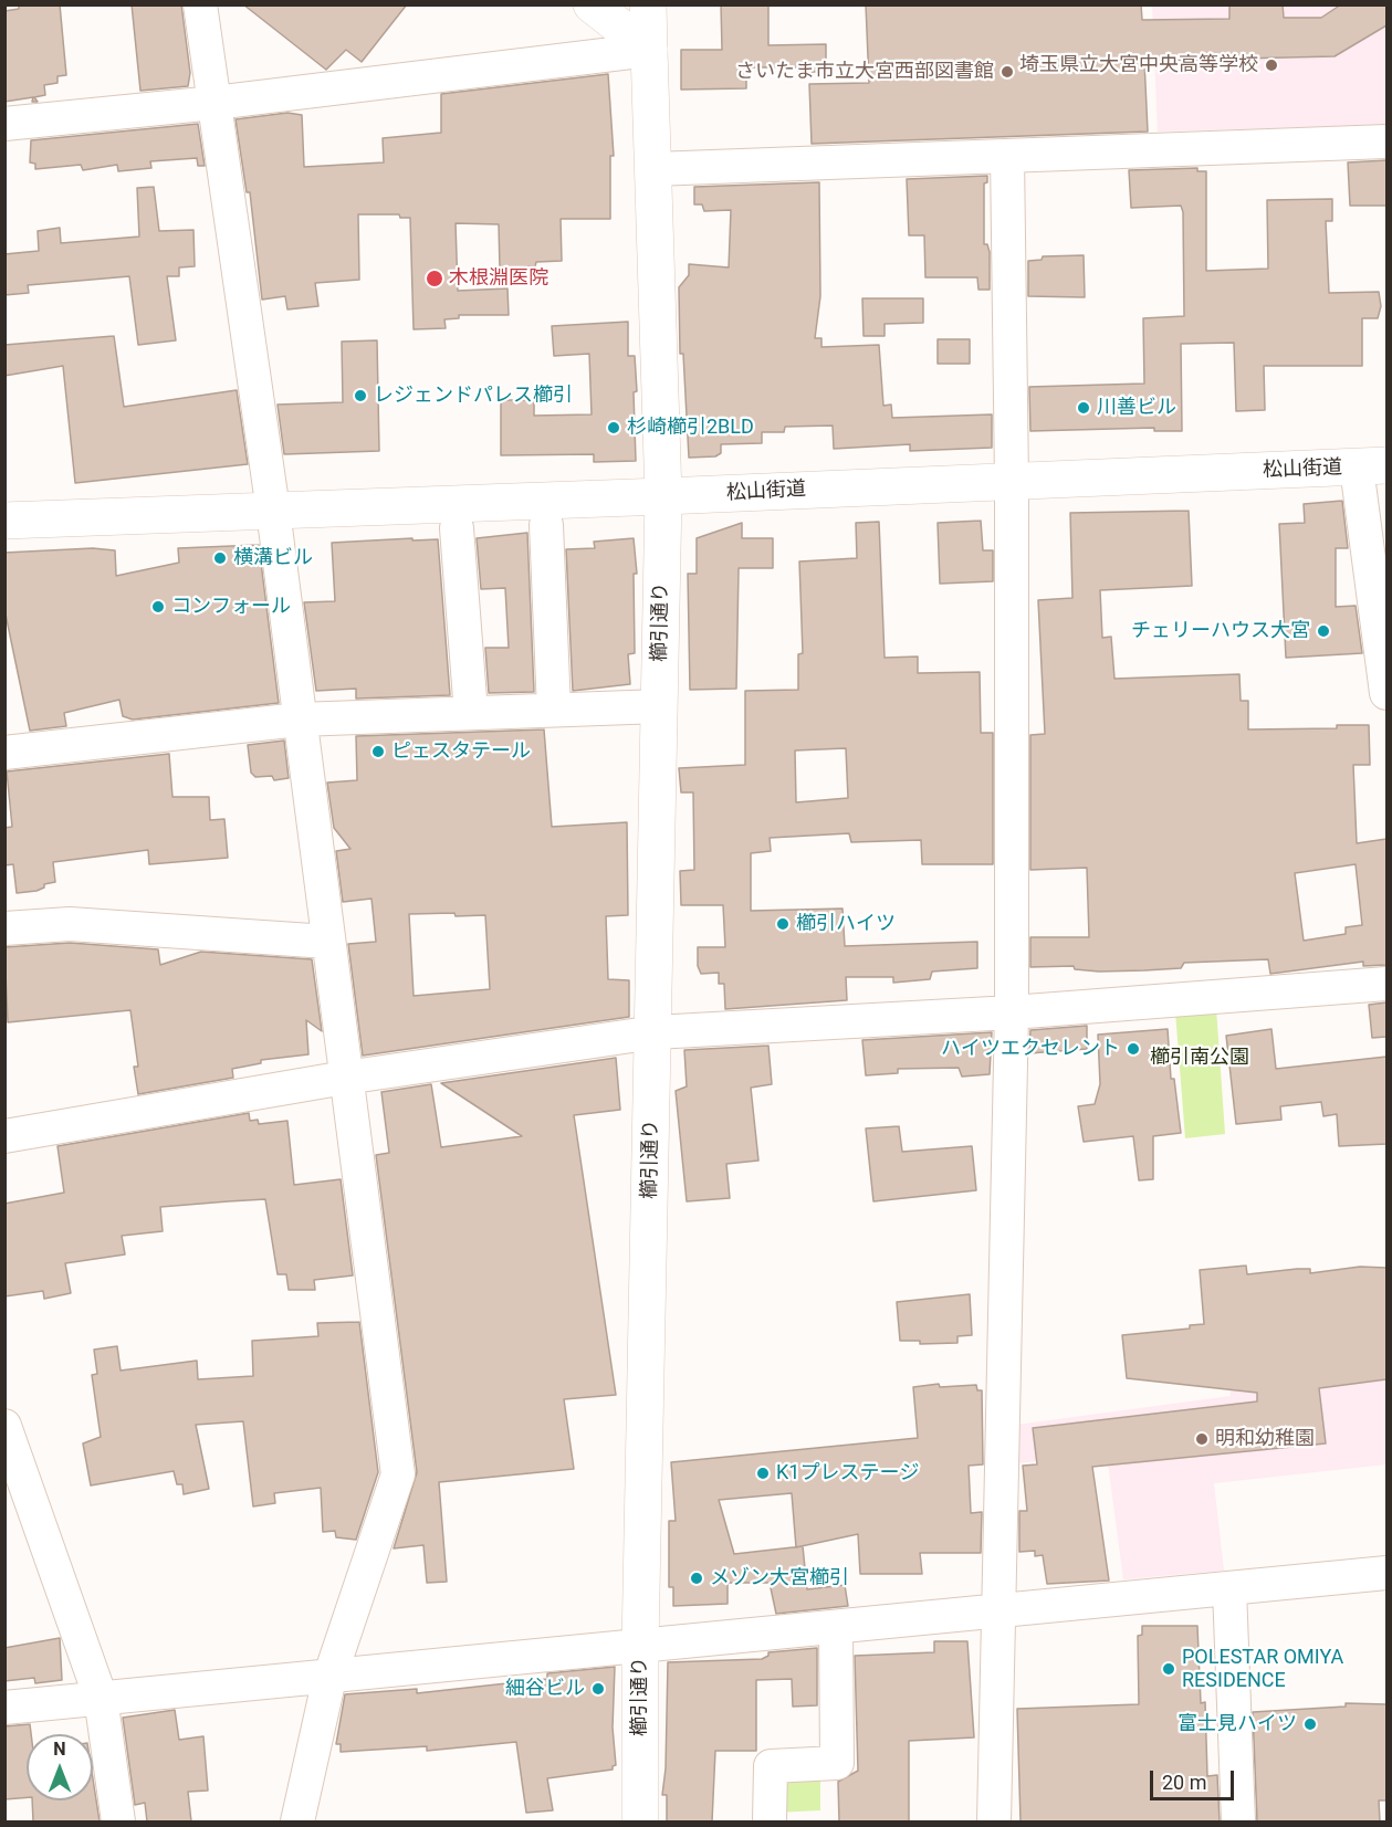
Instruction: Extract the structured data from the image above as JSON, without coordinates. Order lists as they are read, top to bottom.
{
  "streets": {
    "street": ["松山街道", "櫛引通り"]
  },
  "crossings": [
    ["松山街道", "櫛引通り"]
  ],
  "parks": ["櫛引南公園"],
  "places": [
    "埼玉県立大宮中央高等学校",
    "さいたま市立大宮西部図書館",
    "木根淵医院",
    "レジェンドパレス櫛引",
    "川善ビル",
    "杉崎櫛引2BLD",
    "横溝ビル",
    "コンフォール",
    "チェリーハウス大宮",
    "ピェスタテール",
    "櫛引ハイツ",
    "ハイツエクセレント",
    "明和幼稚園",
    "K1プレステージ",
    "メゾン大宮櫛引",
    "POLESTAR OMIYA RESIDENCE",
    "細谷ビル",
    "富士見ハイツ"
  ],
  "scale_bar": "20 m",
  "north": "top"
}
